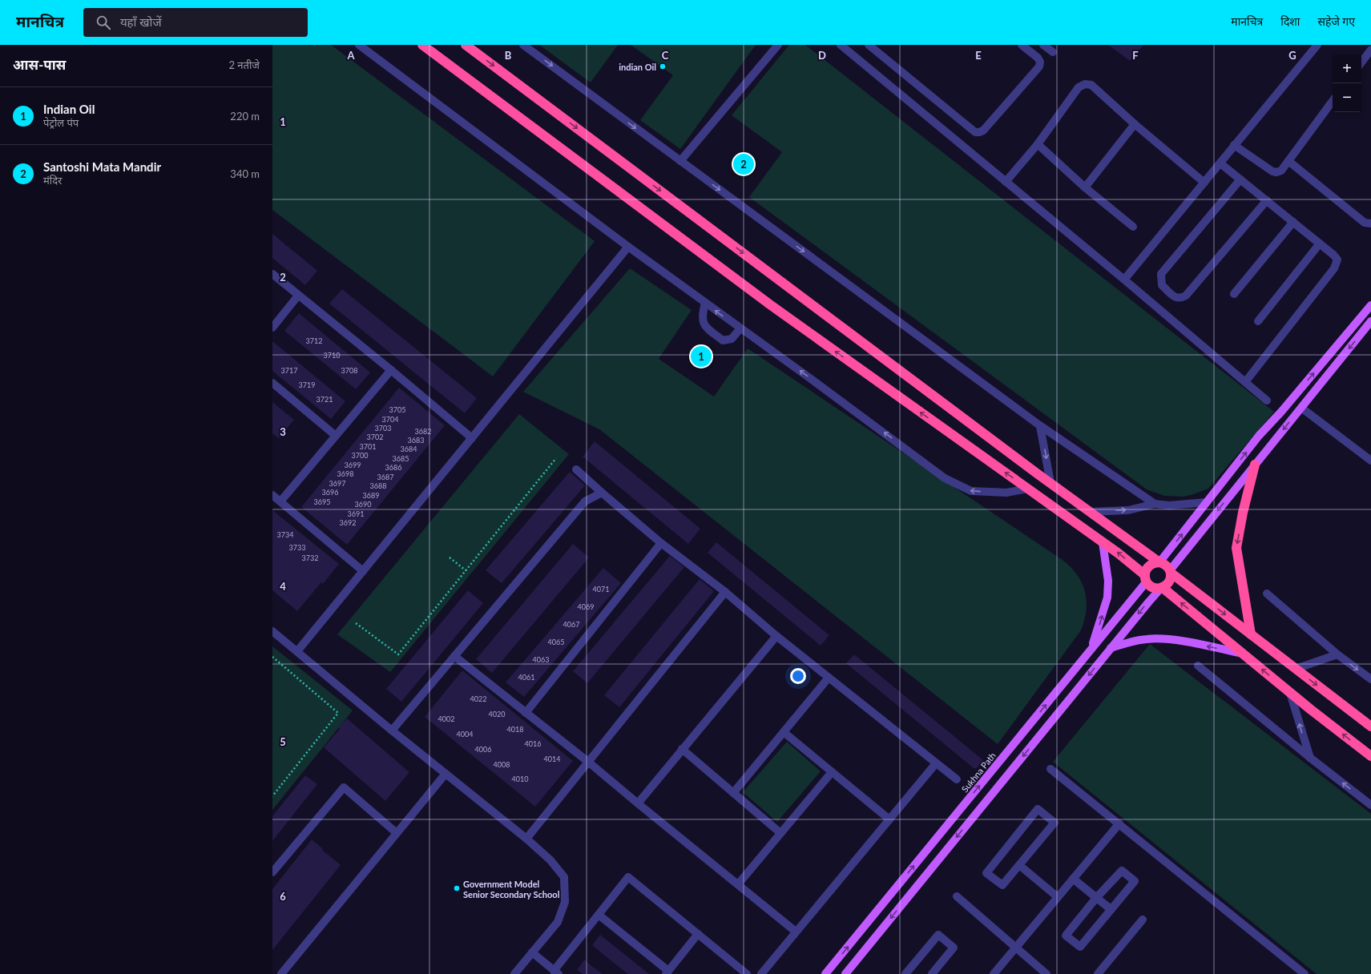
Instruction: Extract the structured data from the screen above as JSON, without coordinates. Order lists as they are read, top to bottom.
{
  "streets": {
    "main road": ["Sukhna Path"]
  },
  "places": ["indian Oil", "Government Model Senior Secondary School"],
  "house_numbers": [
    "3712",
    "3710",
    "3717",
    "3708",
    "3719",
    "3721",
    "3705",
    "3704",
    "3703",
    "3682",
    "3702",
    "3683",
    "3701",
    "3684",
    "3700",
    "3685",
    "3699",
    "3686",
    "3698",
    "3687",
    "3697",
    "3688",
    "3696",
    "3689",
    "3695",
    "3690",
    "3691",
    "3692",
    "3734",
    "3733",
    "3732",
    "4071",
    "4069",
    "4067",
    "4065",
    "4063",
    "4061",
    "4022",
    "4020",
    "4002",
    "4018",
    "4004",
    "4016",
    "4006",
    "4014",
    "4008",
    "4010"
  ],
  "page": {
    "header": "मानचित्र",
    "search": "यहाँ खोजें",
    "nav": ["मानचित्र", "दिशा", "सहेजे गए"],
    "heading": ["आस-पास", "2 नतीजे"],
    "map_buttons": ["+", "−"],
    "list": [
      {
        "mark": "1",
        "name": "Indian Oil",
        "note": "पेट्रोल पंप",
        "value": "220 m"
      },
      {
        "mark": "2",
        "name": "Santoshi Mata Mandir",
        "note": "मंदिर",
        "value": "340 m"
      }
    ],
    "pins": ["2", "1"]
  },
  "grid": {
    "columns": [
      "A",
      "B",
      "C",
      "D",
      "E",
      "F",
      "G"
    ],
    "rows": [
      "1",
      "2",
      "3",
      "4",
      "5",
      "6"
    ]
  }
}
